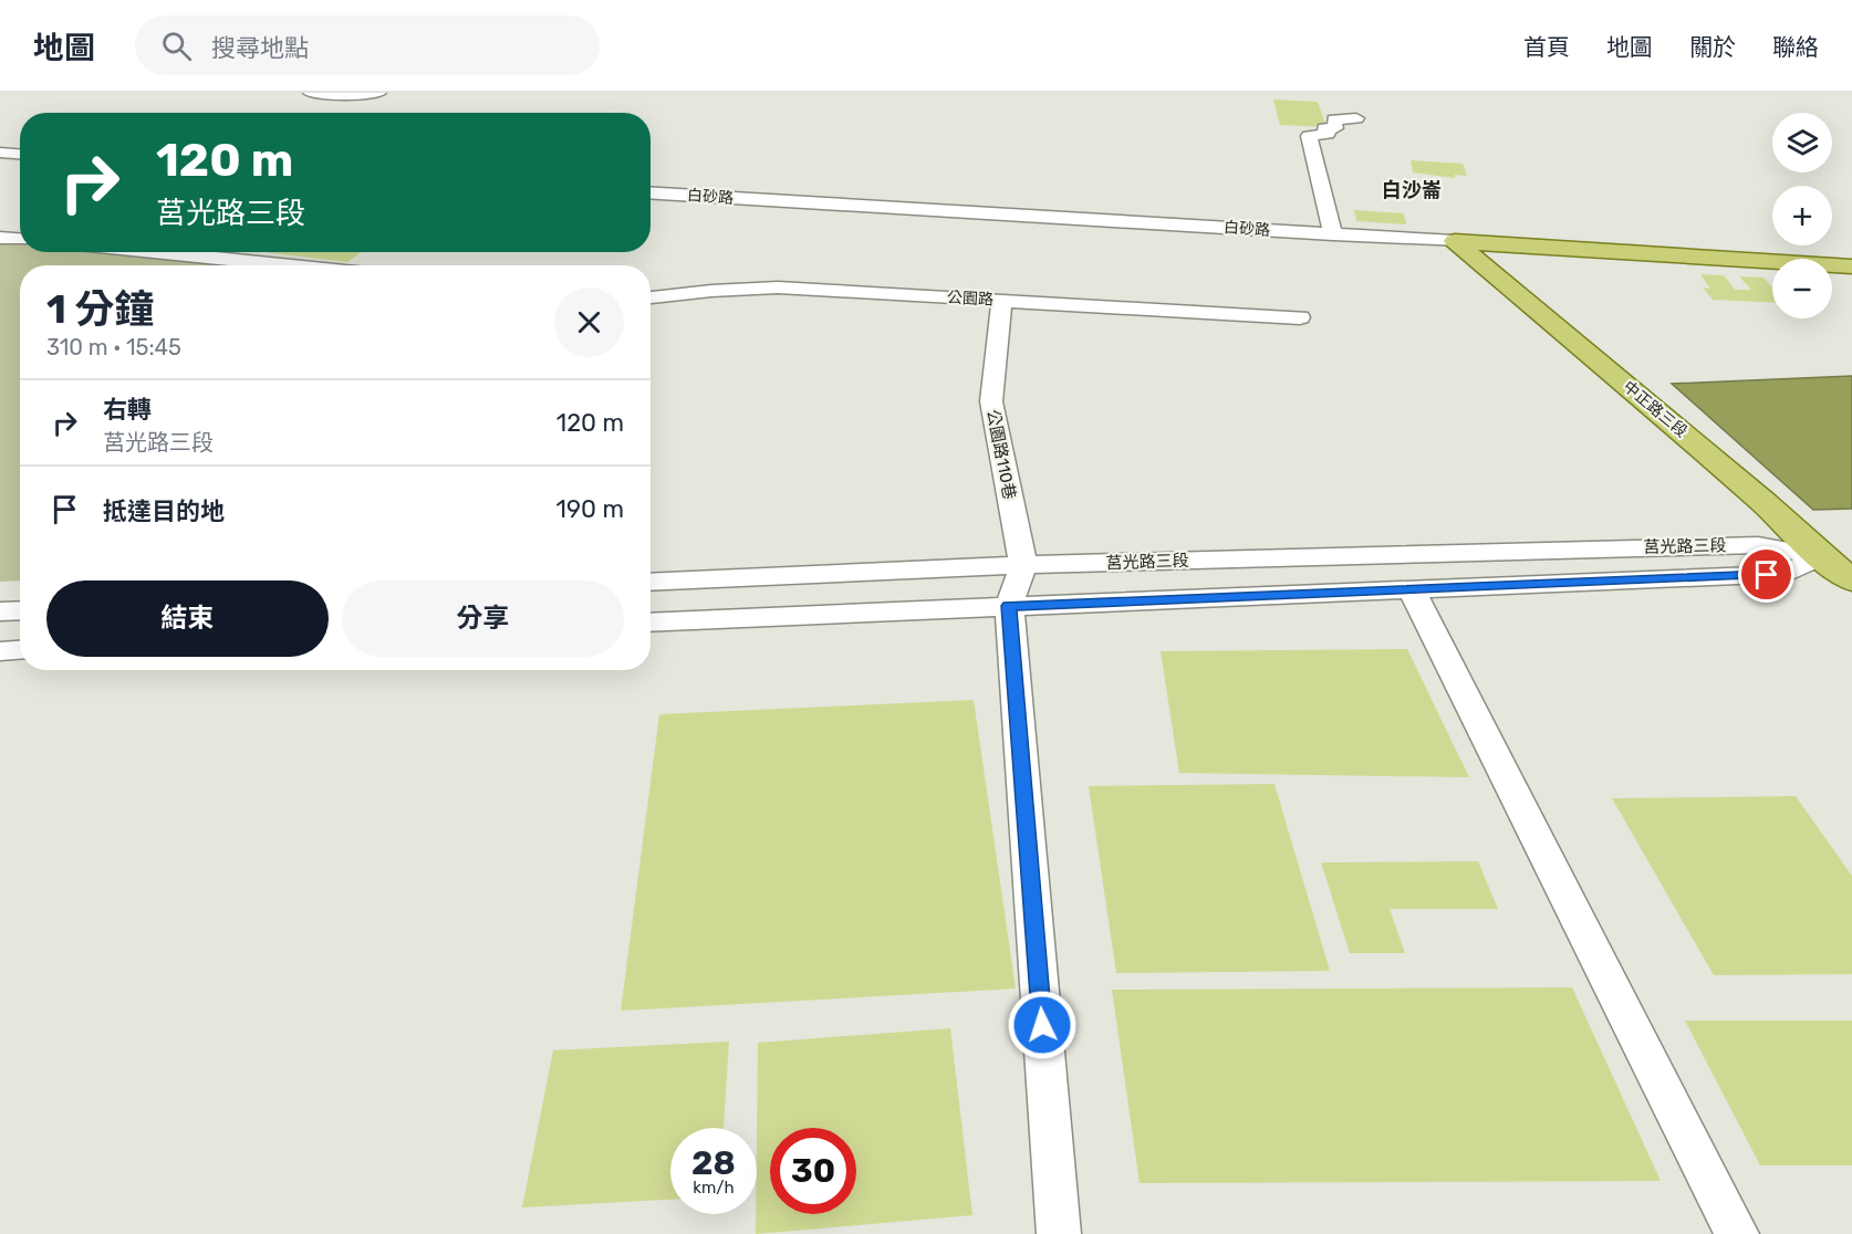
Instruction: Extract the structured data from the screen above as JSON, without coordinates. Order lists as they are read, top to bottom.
{
  "streets": {
    "main road": ["白砂路", "中正路三段"],
    "street": ["公園路", "公園路110巷", "莒光路三段"]
  },
  "crossings": [
    ["白砂路", "中正路三段"],
    ["公園路", "公園路110巷"],
    ["中正路三段", "莒光路三段"],
    ["公園路110巷", "莒光路三段"]
  ],
  "districts": ["白沙崙"],
  "page": {
    "header": "地圖",
    "search": "搜尋地點",
    "nav": [
      "首頁",
      "地圖",
      "關於",
      "聯絡"
    ],
    "map_buttons": ["+", "−"],
    "turn": ["120 m", "莒光路三段"],
    "heading": ["1 分鐘", "310 m · 15:45"],
    "list": [
      {
        "name": "右轉",
        "note": "莒光路三段",
        "value": "120 m"
      },
      {
        "name": "抵達目的地",
        "value": "190 m"
      }
    ],
    "buttons": ["結束", "分享"],
    "speed": "28 km/h",
    "limit": "30"
  }
}
